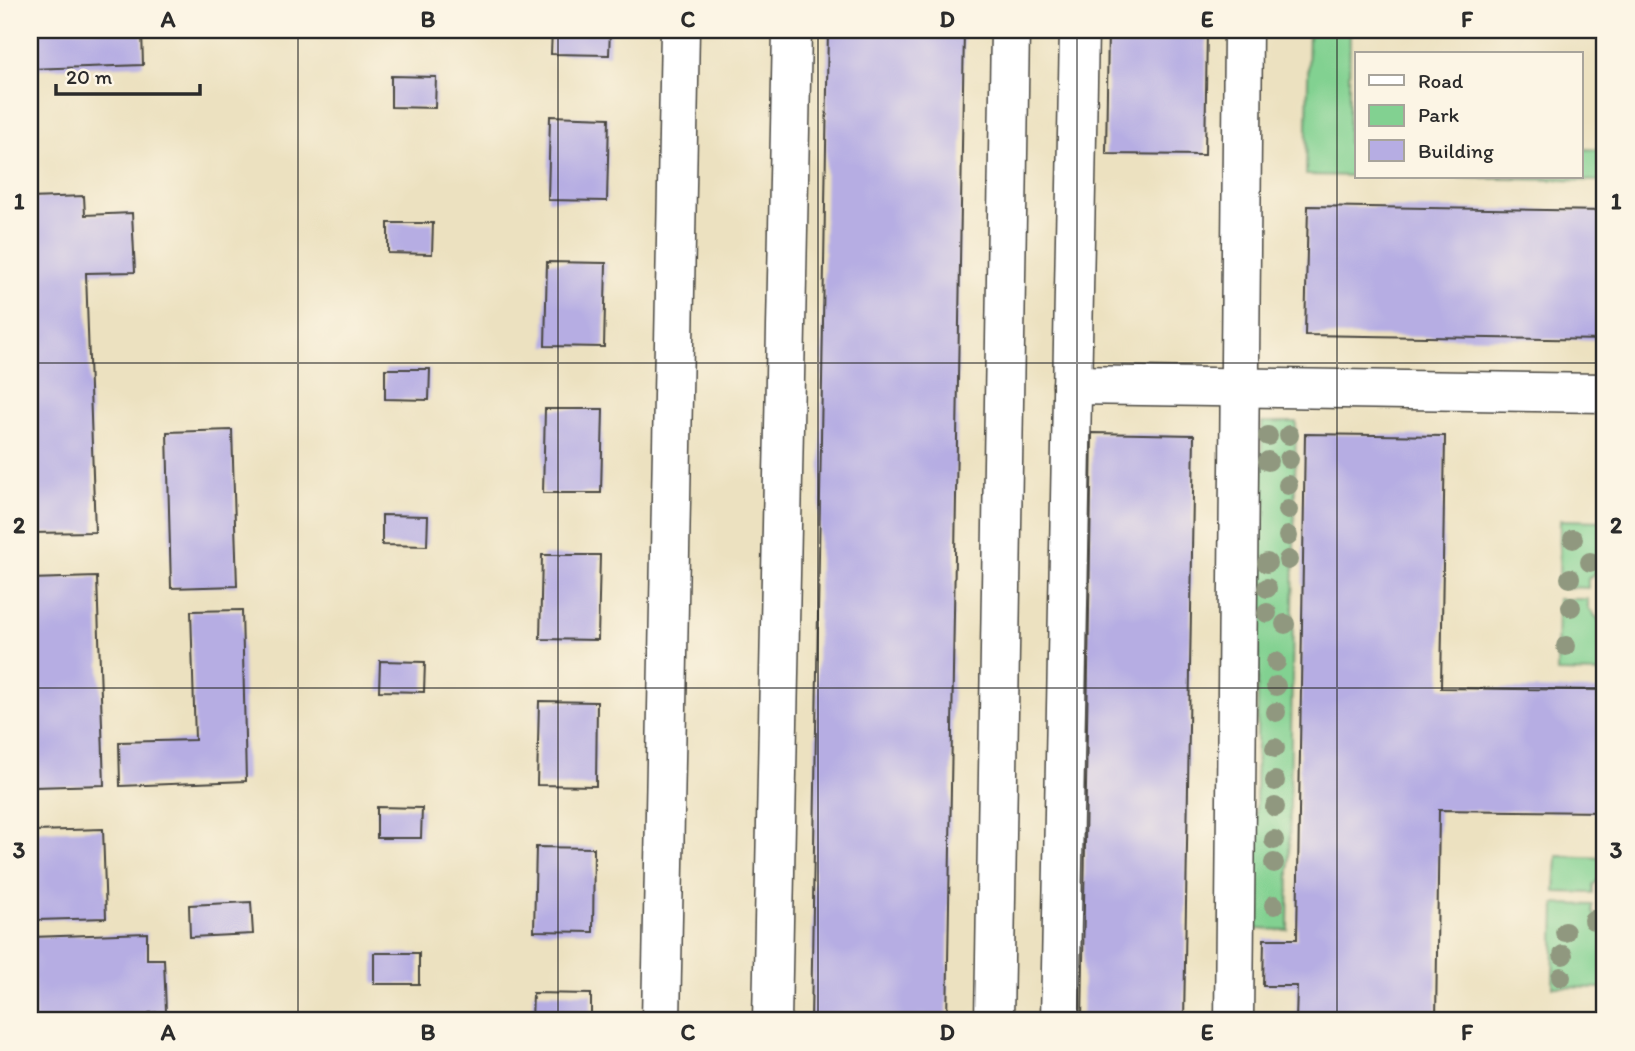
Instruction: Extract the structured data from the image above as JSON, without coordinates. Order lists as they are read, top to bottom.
{
  "legend": ["Road", "Park", "Building"],
  "scale_bar": "20 m",
  "grid": {
    "columns": [
      "A",
      "B",
      "C",
      "D",
      "E",
      "F"
    ],
    "rows": ["1", "2", "3"]
  }
}
